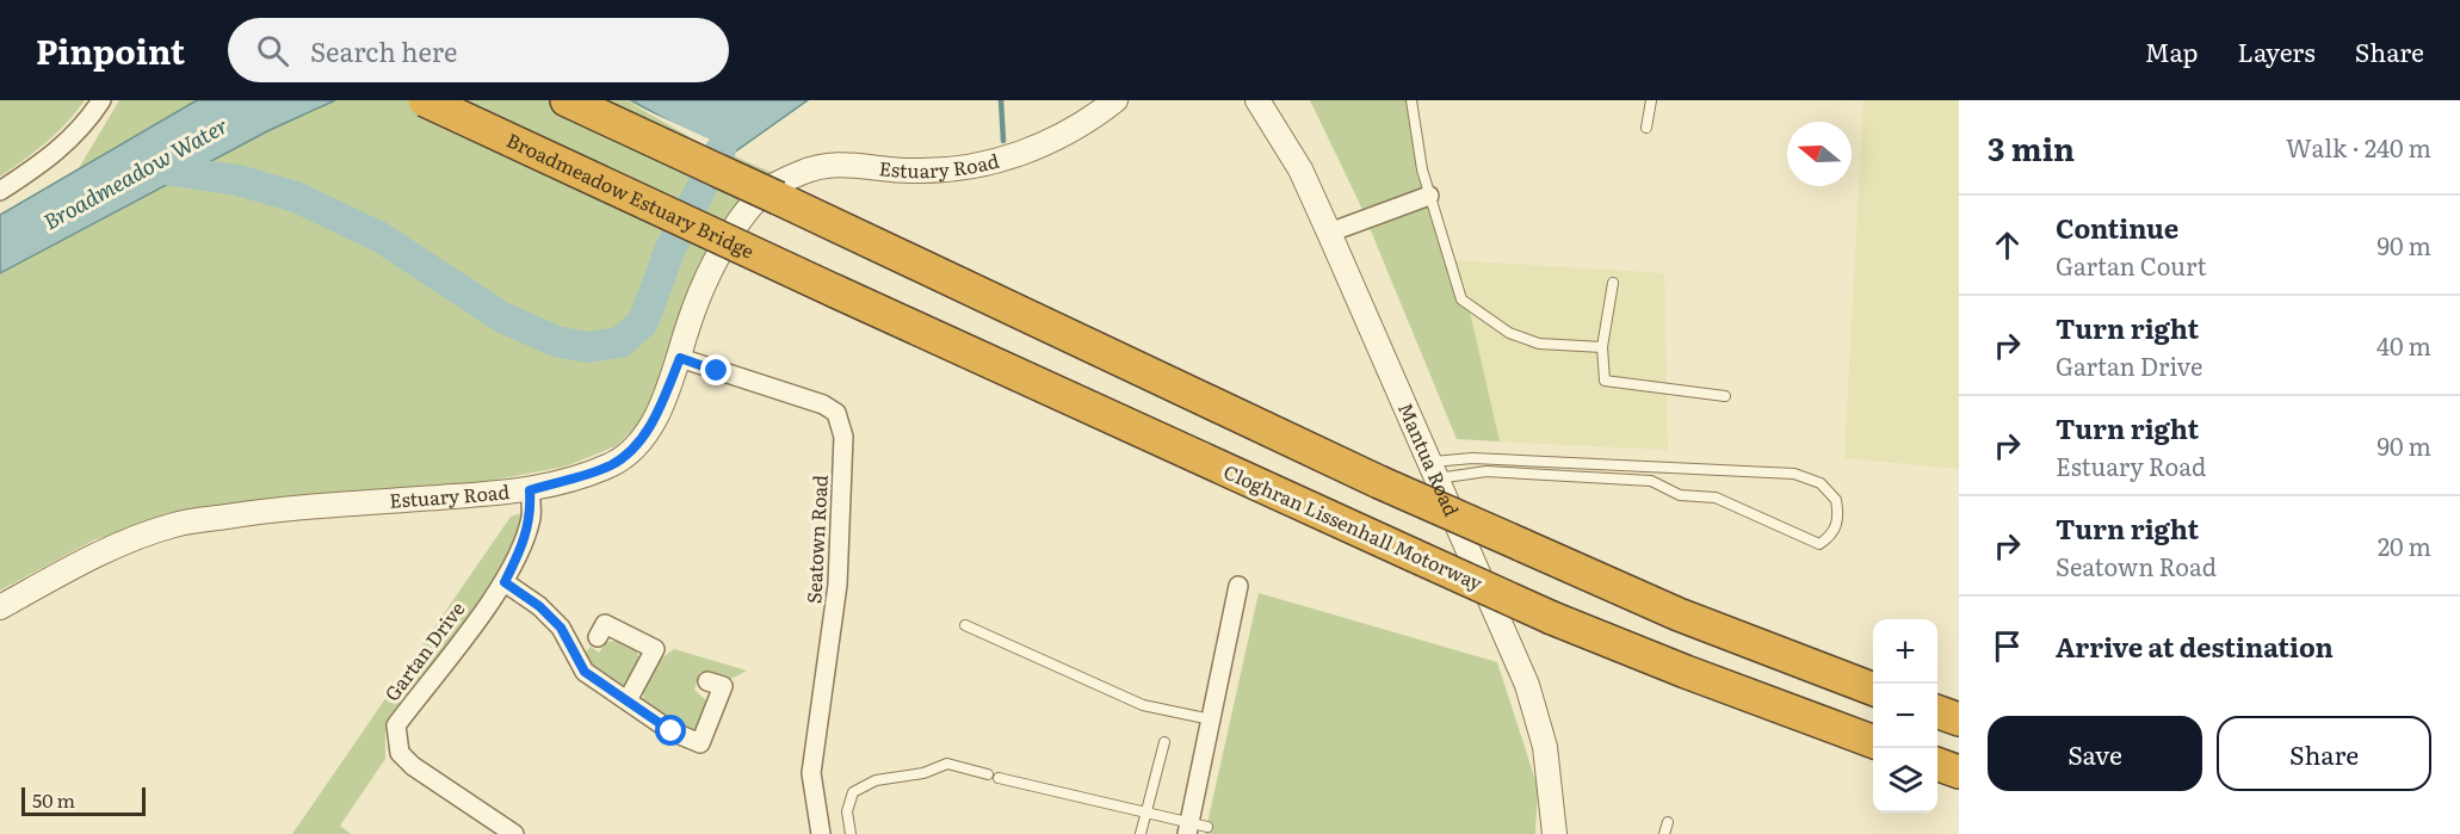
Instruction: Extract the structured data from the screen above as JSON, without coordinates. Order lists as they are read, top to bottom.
{
  "streets": {
    "highway": ["Broadmeadow Estuary Bridge", "Cloghran Lissenhall Motorway"],
    "street": [
      "Estuary Road",
      "Mantua Road",
      "Seatown Road",
      "Gartan Drive"
    ]
  },
  "crossings": [
    ["Estuary Road", "Seatown Road"],
    ["Estuary Road", "Gartan Drive"],
    ["Broadmeadow Estuary Bridge", "Cloghran Lissenhall Motorway"]
  ],
  "water": ["Broadmeadow Water"],
  "scale_bar": "50 m",
  "north": "left",
  "page": {
    "header": "Pinpoint",
    "search": "Search here",
    "nav": ["Map", "Layers", "Share"],
    "heading": ["3 min", "Walk · 240 m"],
    "list": [
      ["Continue", "Gartan Court", "90 m"],
      ["Turn right", "Gartan Drive", "40 m"],
      ["Turn right", "Estuary Road", "90 m"],
      ["Turn right", "Seatown Road", "20 m"],
      "Arrive at destination"
    ],
    "map_buttons": ["+", "−"],
    "buttons": ["Save", "Share"],
    "scale": "50 m"
  }
}
